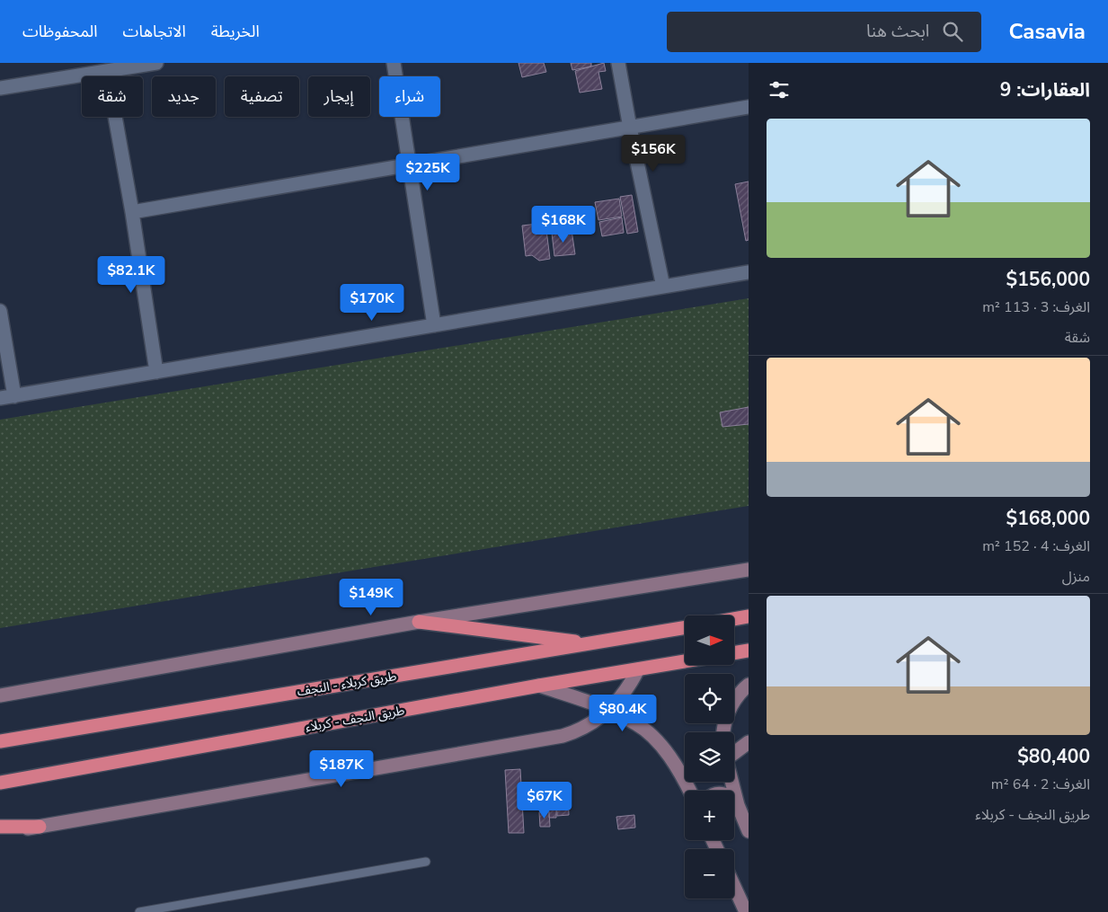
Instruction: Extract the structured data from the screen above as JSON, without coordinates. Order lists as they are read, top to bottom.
{
  "streets": {
    "highway": ["طريق کربلاء - النجف", "طريق النجف - کربلاء"]
  },
  "north": "right",
  "page": {
    "header": "Casavia",
    "search": "ابحث هنا",
    "nav": ["الخريطة", "الاتجاهات", "المحفوظات"],
    "heading": "العقارات: 9",
    "chip": [
      "شراء",
      "إيجار",
      "تصفية",
      "جديد",
      "شقة"
    ],
    "list": [
      {
        "name": "$156,000",
        "note": "الغرف: 3 · 113 m² · شقة"
      },
      {
        "name": "$168,000",
        "note": "الغرف: 4 · 152 m² · منزل"
      },
      {
        "name": "$80,400",
        "note": "الغرف: 2 · 64 m² · طريق النجف - کربلاء"
      }
    ],
    "price": [
      "$156K",
      "$225K",
      "$168K",
      "$82.1K",
      "$170K",
      "$149K",
      "$80.4K",
      "$187K",
      "$67K"
    ],
    "map_buttons": ["+", "−"]
  }
}
